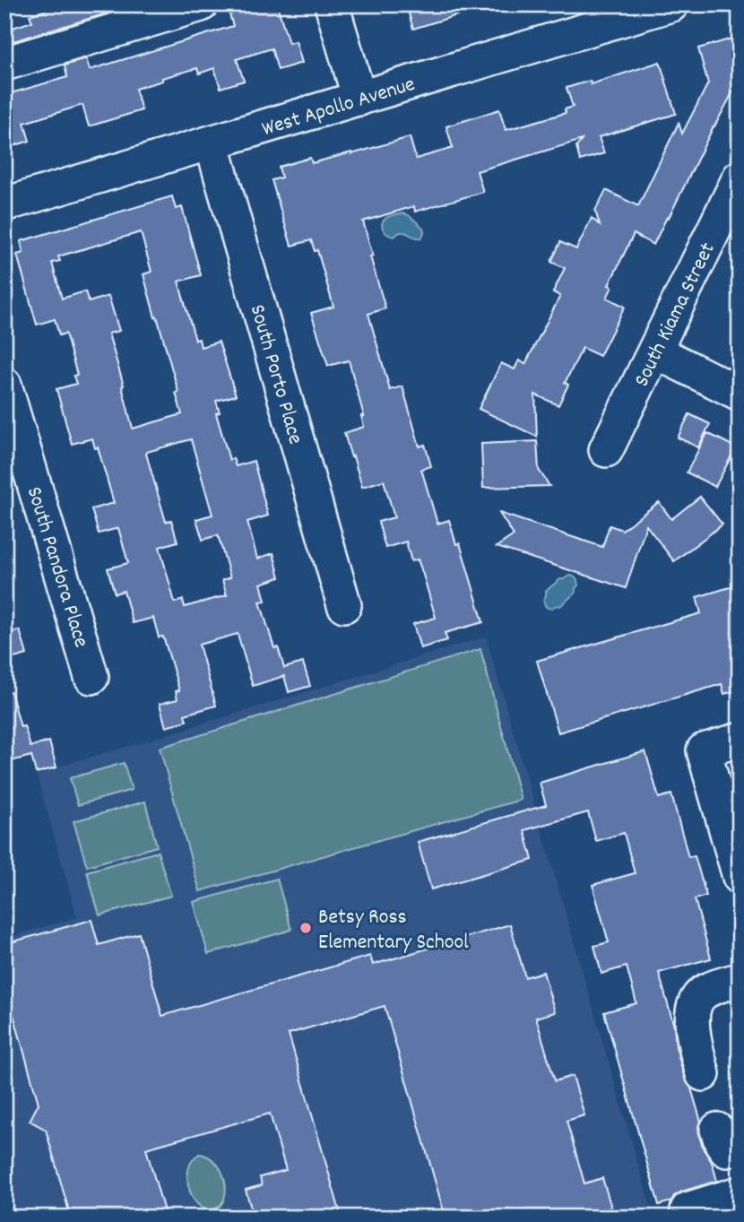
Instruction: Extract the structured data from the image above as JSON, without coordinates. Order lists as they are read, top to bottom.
{
  "streets": {
    "street": [
      "West Apollo Avenue",
      "South Kiama Street",
      "South Porto Place",
      "South Pandora Place"
    ]
  },
  "crossings": [
    ["West Apollo Avenue", "South Porto Place"]
  ],
  "places": ["Betsy Ross Elementary School"]
}
